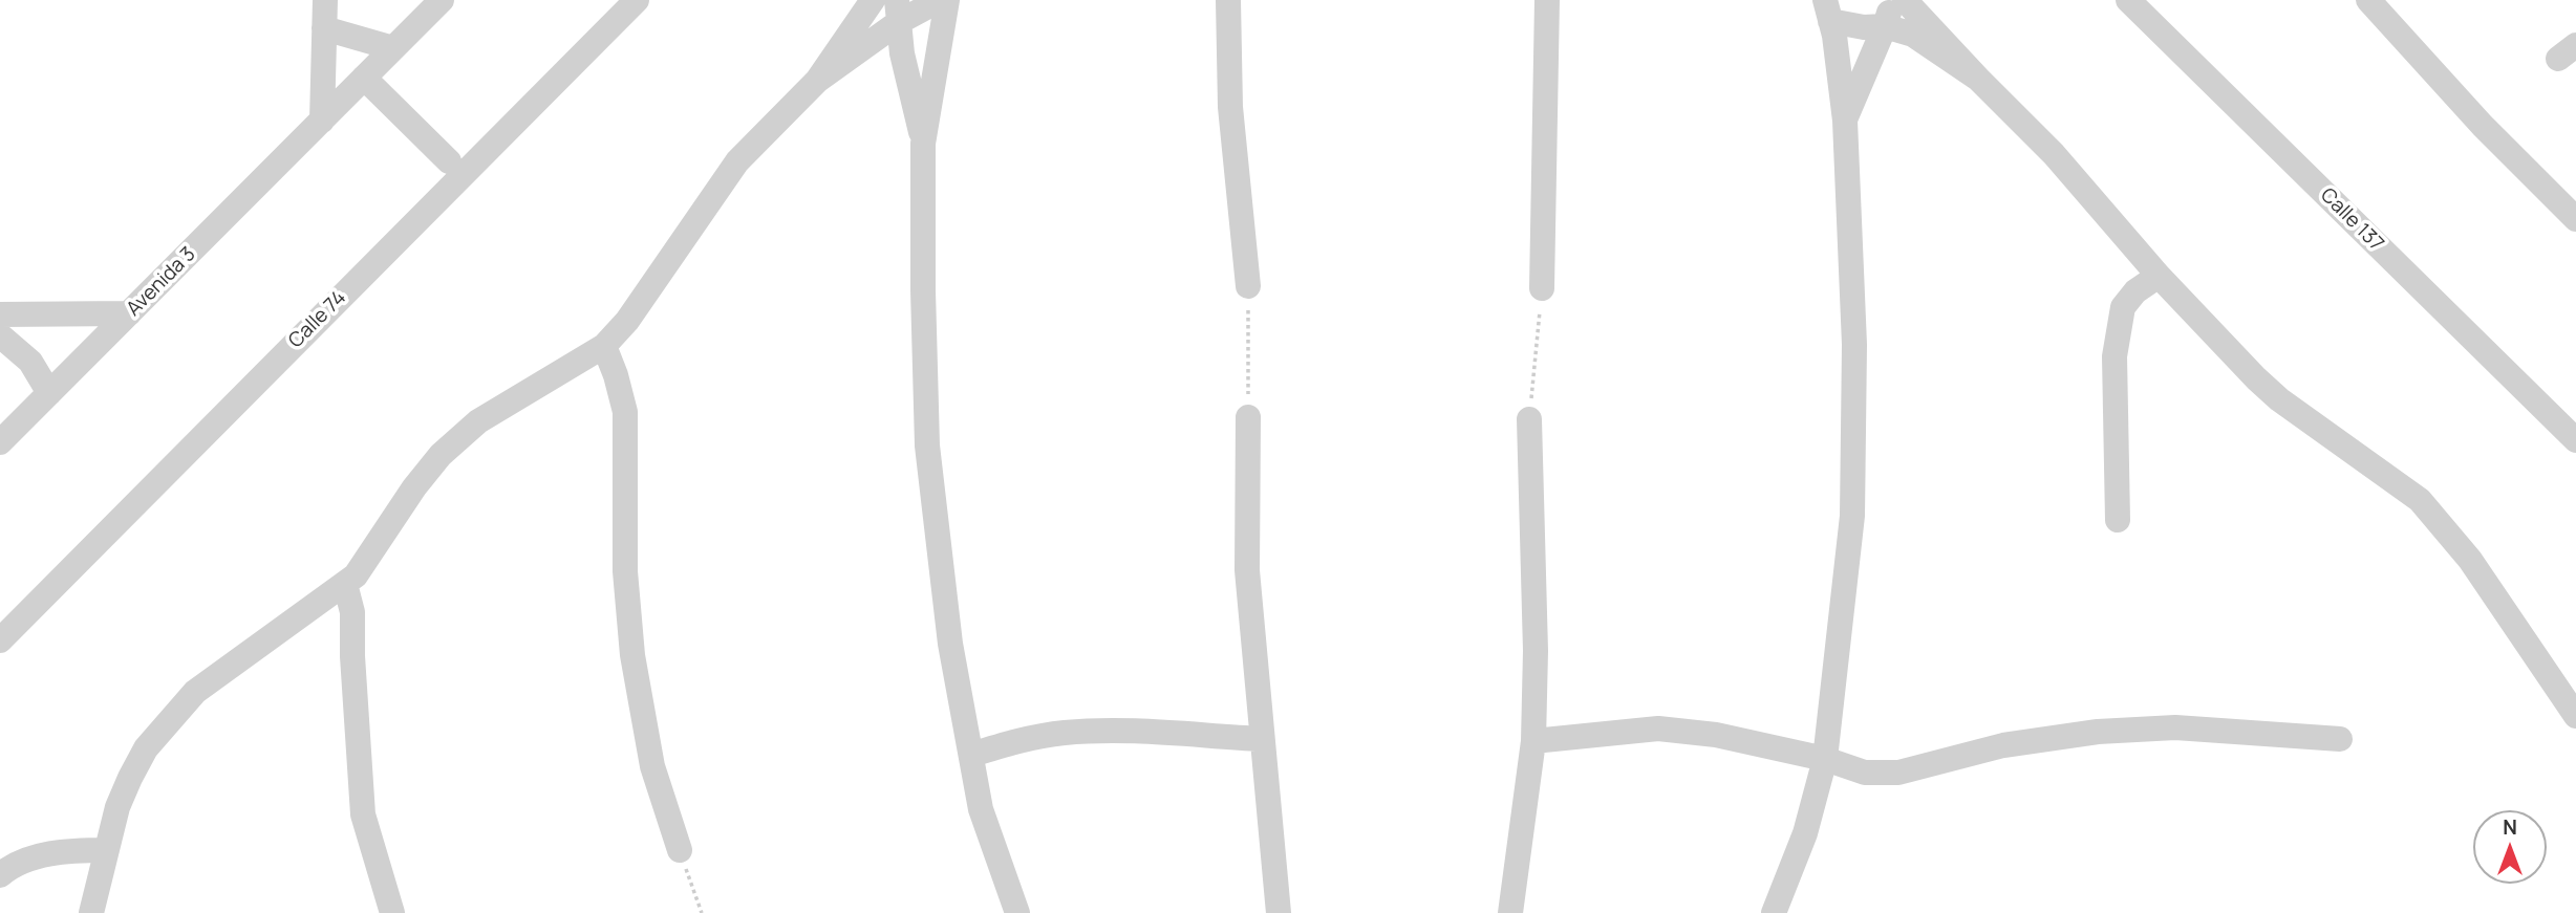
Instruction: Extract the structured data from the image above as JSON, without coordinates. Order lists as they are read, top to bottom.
{
  "streets": {
    "street": ["Calle 137", "Avenida 3", "Calle 74"]
  },
  "north": "top"
}
